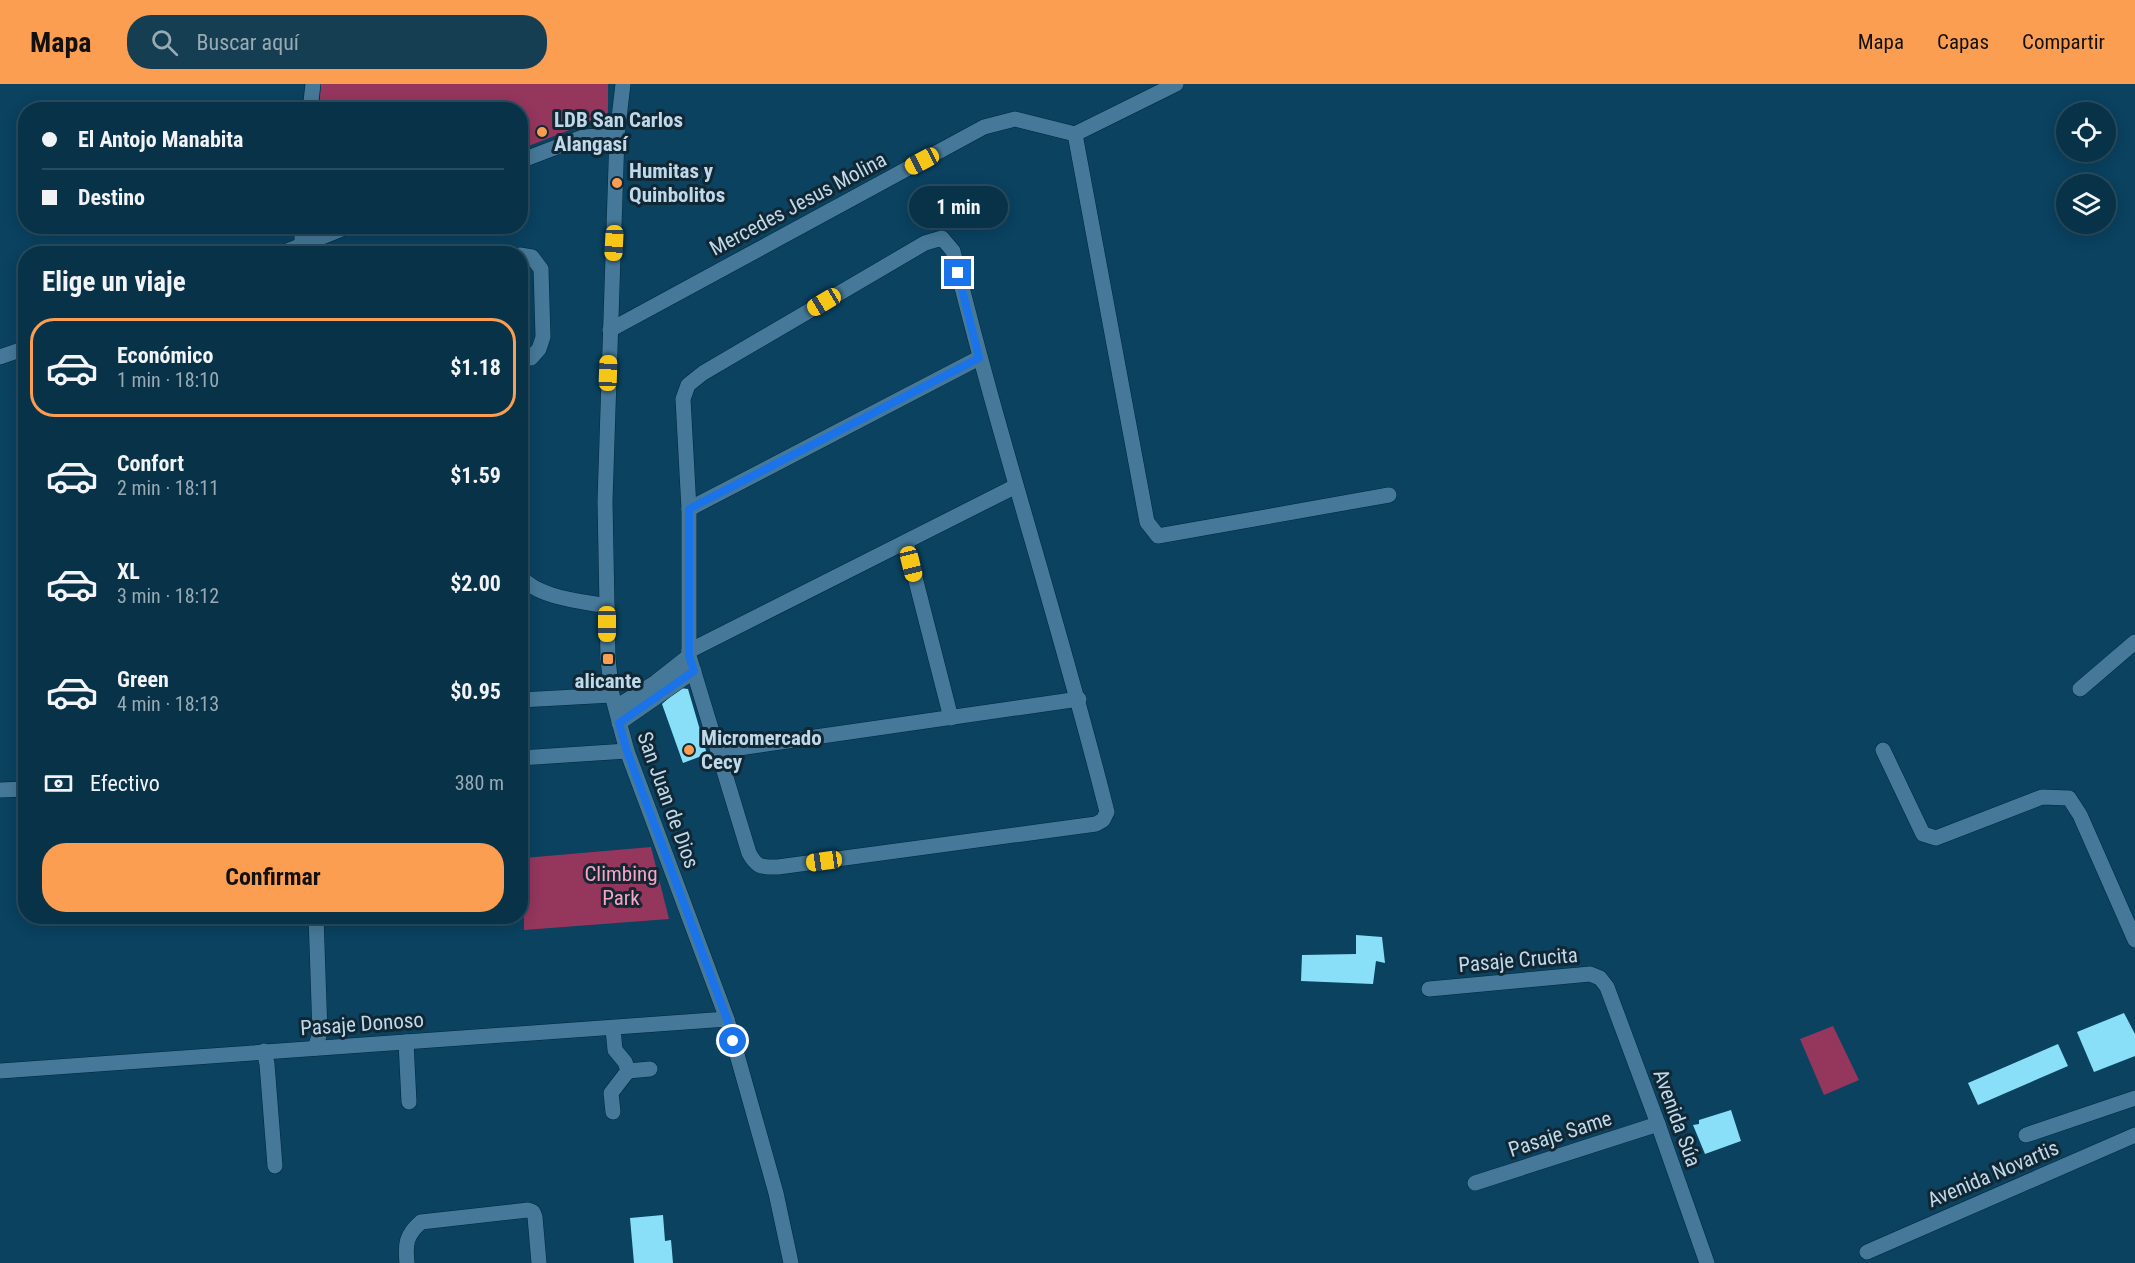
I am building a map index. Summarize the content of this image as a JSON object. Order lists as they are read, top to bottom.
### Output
{
  "streets": {
    "street": [
      "Mercedes Jesus Molina",
      "San Juan de Dios",
      "Pasaje Crucita",
      "Pasaje Donoso",
      "Avenida Súa",
      "Pasaje Same",
      "Avenida Novartis"
    ]
  },
  "crossings": [
    ["Mercedes Jesus Molina", "San Juan de Dios"],
    ["San Juan de Dios", "Pasaje Donoso"],
    ["Pasaje Crucita", "Avenida Súa"],
    ["Avenida Súa", "Pasaje Same"]
  ],
  "parks": ["Climbing Park"],
  "places": {
    "other": ["LDB San Carlos Alangasí", "Humitas y Quinbolitos", "Micromercado Cecy"],
    "transit": ["alicante"]
  },
  "page": {
    "header": "Mapa",
    "search": "Buscar aquí",
    "nav": ["Mapa", "Capas", "Compartir"],
    "banner": ["El Antojo Manabita", "Destino"],
    "bubble": "1 min",
    "heading": "Elige un viaje",
    "list": [
      {
        "name": "Económico",
        "note": "1 min · 18:10",
        "value": "$1.18"
      },
      {
        "name": "Confort",
        "note": "2 min · 18:11",
        "value": "$1.59"
      },
      {
        "name": "XL",
        "note": "3 min · 18:12",
        "value": "$2.00"
      },
      {
        "name": "Green",
        "note": "4 min · 18:13",
        "value": "$0.95"
      }
    ],
    "pay": ["Efectivo", "380 m"],
    "buttons": "Confirmar"
  }
}
